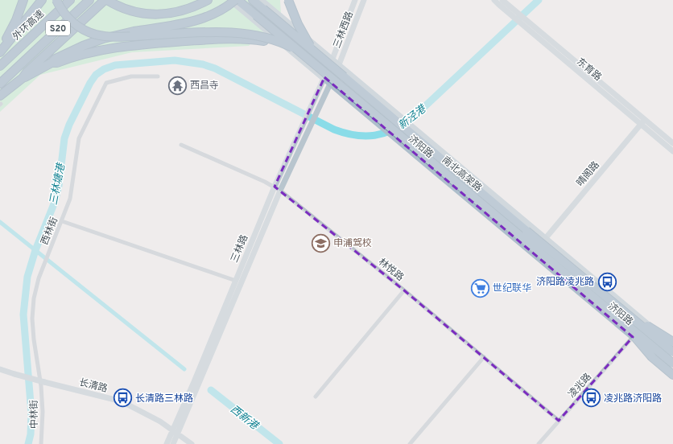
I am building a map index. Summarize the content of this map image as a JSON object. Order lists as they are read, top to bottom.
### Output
{
  "streets": {
    "highway": ["外环高速", "S20", "南北高架路"],
    "main road": [
      "三林西路",
      "东育路",
      "济阳路",
      "晴阁路",
      "三林路",
      "长清路"
    ],
    "street": [
      "西林街",
      "林悦路",
      "凌兆路",
      "中林街"
    ]
  },
  "crossings": [
    ["三林西路", "济阳路"],
    ["三林西路", "三林路"],
    ["东育路", "晴阁路"],
    ["济阳路", "晴阁路"],
    ["济阳路", "三林路"],
    ["济阳路", "凌兆路"],
    ["西林街", "长清路"],
    ["西林街", "中林街"],
    ["三林路", "林悦路"],
    ["三林路", "长清路"],
    ["林悦路", "凌兆路"],
    ["长清路", "中林街"]
  ],
  "water": ["新泾港", "三林塘港", "西新港"],
  "places": {
    "temple": ["西昌寺"],
    "school or university": ["申浦驾校"],
    "bus stop": ["济阳路凌兆路", "长清路三林路", "凌兆路济阳路"],
    "supermarket": ["世纪联华"]
  }
}
